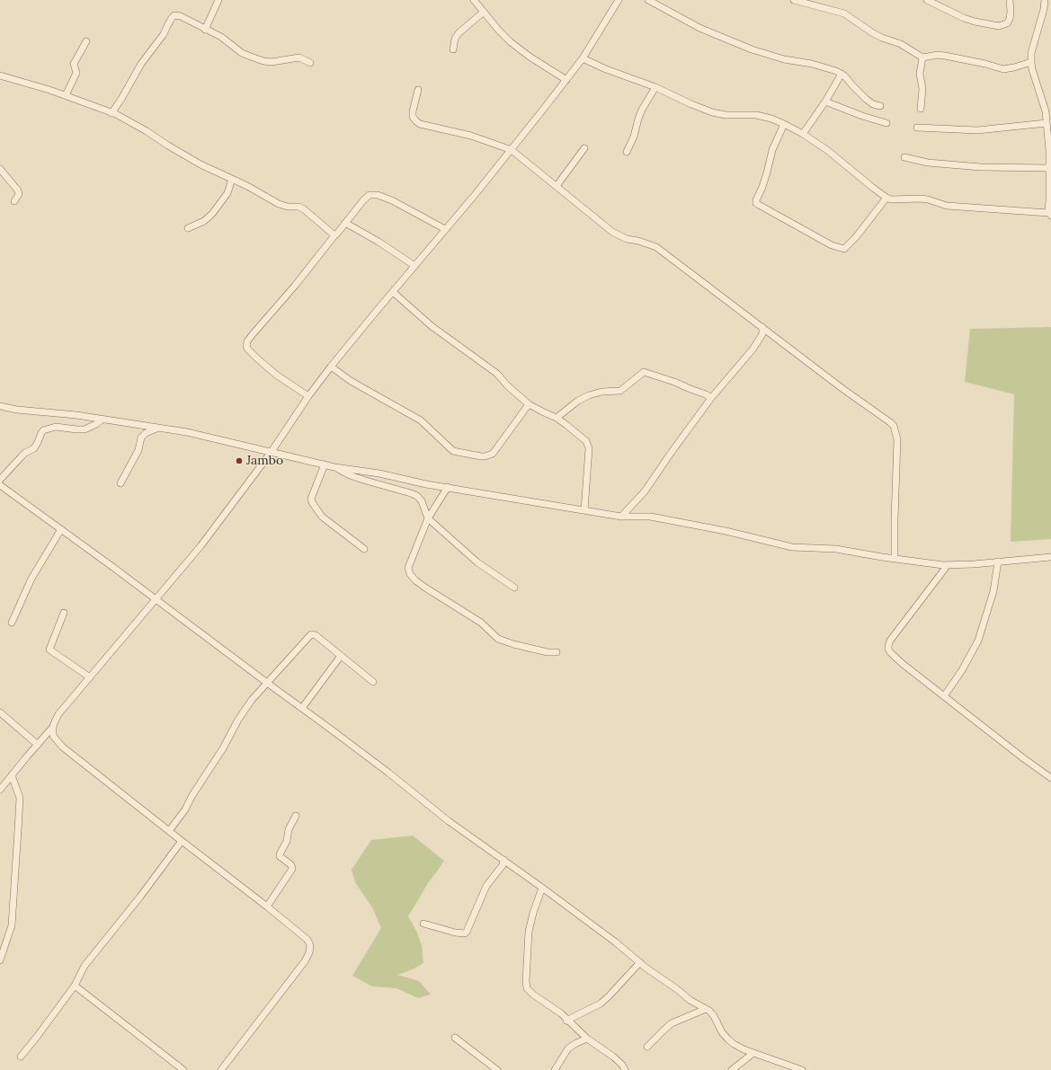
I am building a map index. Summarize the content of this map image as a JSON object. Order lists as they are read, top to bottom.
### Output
{
  "places": ["Jambo"]
}
